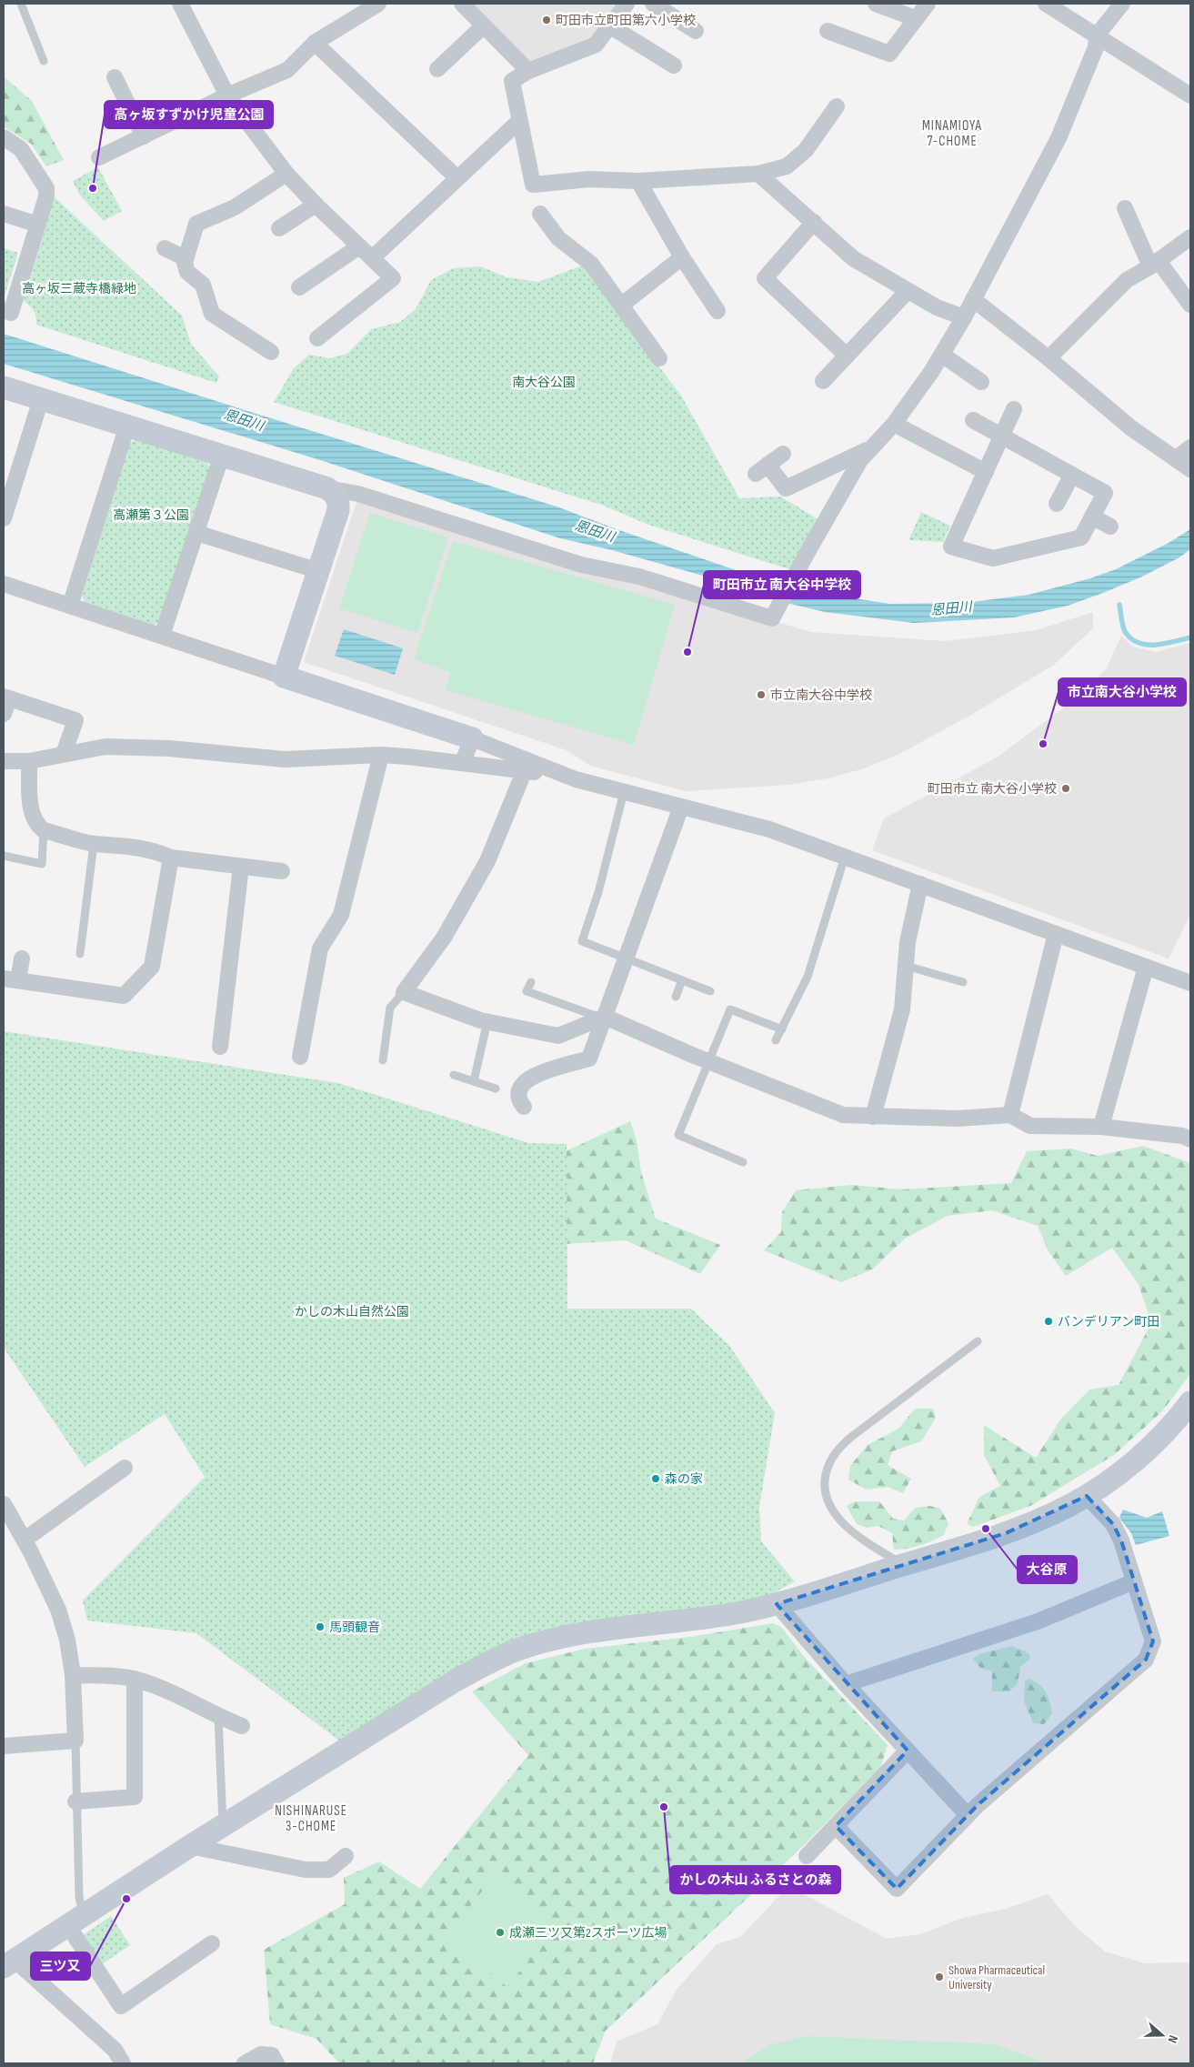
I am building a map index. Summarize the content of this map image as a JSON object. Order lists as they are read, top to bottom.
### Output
{
  "districts": ["MINAMIOYA 7-CHOME", "NISHINARUSE 3-CHOME"],
  "water": ["恩田川"],
  "parks": [
    "高ヶ坂三蔵寺橋緑地",
    "南大谷公園",
    "高瀬第３公園",
    "かしの木山自然公園"
  ],
  "places": [
    "町田市立町田第六小学校",
    "高ヶ坂すずかけ児童公園",
    "町田市立 南大谷中学校",
    "市立南大谷中学校",
    "市立南大谷小学校",
    "町田市立 南大谷小学校",
    "バンデリアン町田",
    "森の家",
    "大谷原",
    "馬頭観音",
    "かしの木山 ふるさとの森",
    "三ツ又",
    "成瀬三ツ又第2スポーツ広場",
    "Showa Pharmaceutical University"
  ],
  "north": "right"
}
